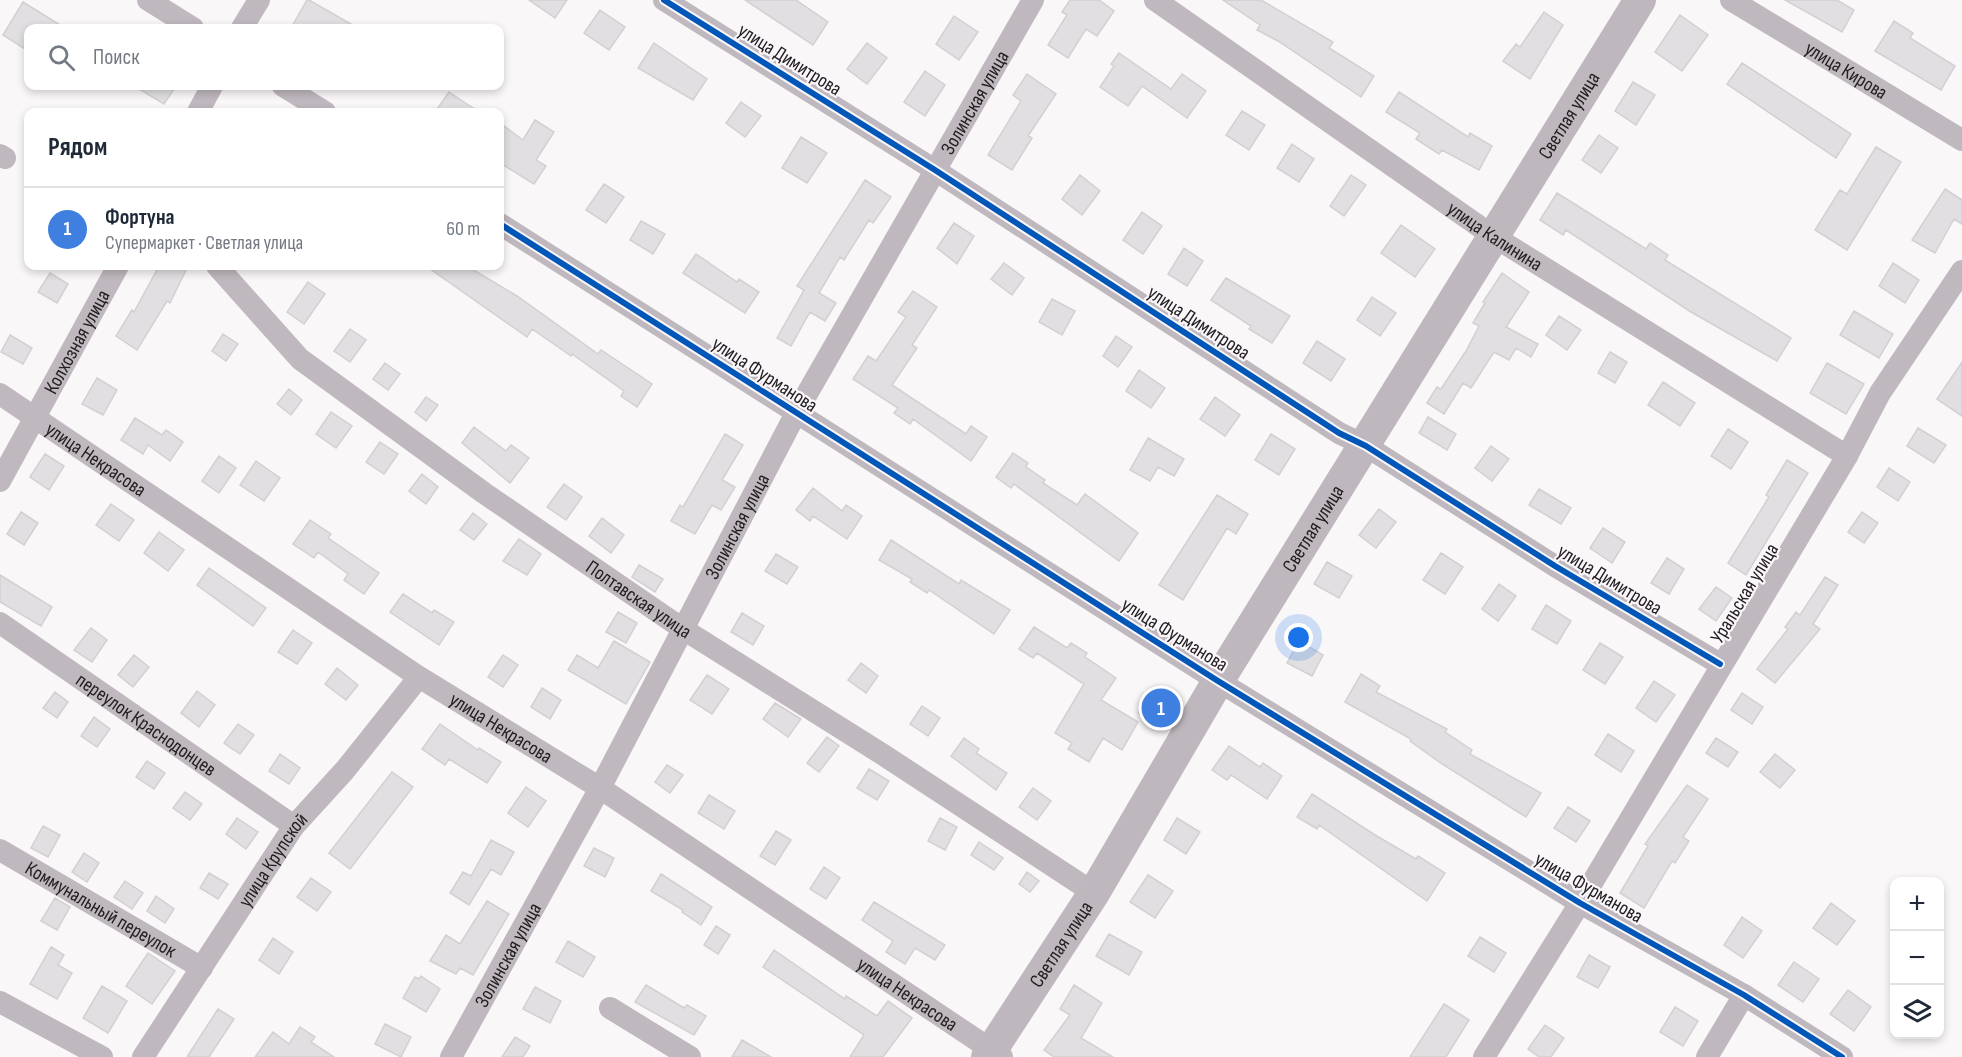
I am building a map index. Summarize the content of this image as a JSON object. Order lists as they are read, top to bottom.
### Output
{
  "streets": {
    "main road": ["Светлая улица"],
    "street": [
      "улица Димитрова",
      "улица Кирова",
      "Золинская улица",
      "улица Калинина",
      "Колхозная улица",
      "улица Фурманова",
      "улица Некрасова",
      "Уральская улица",
      "Полтавская улица",
      "переулок Краснодонцев",
      "улица Крупской",
      "Коммунальный переулок"
    ]
  },
  "crossings": [
    ["улица Димитрова", "Золинская улица"],
    ["улица Димитрова", "Светлая улица"],
    ["улица Димитрова", "Уральская улица"],
    ["Золинская улица", "улица Фурманова"],
    ["Золинская улица", "улица Некрасова"],
    ["Золинская улица", "Полтавская улица"],
    ["Светлая улица", "улица Калинина"],
    ["Светлая улица", "улица Фурманова"],
    ["Светлая улица", "улица Некрасова"],
    ["Светлая улица", "Полтавская улица"],
    ["улица Калинина", "Уральская улица"],
    ["Колхозная улица", "улица Некрасова"],
    ["улица Фурманова", "Уральская улица"],
    ["улица Некрасова", "улица Крупской"],
    ["переулок Краснодонцев", "улица Крупской"],
    ["улица Крупской", "Коммунальный переулок"]
  ],
  "page": {
    "search": "Поиск",
    "heading": "Рядом",
    "list": [
      {
        "mark": "1",
        "name": "Фортуна",
        "note": "Супермаркет · Светлая улица",
        "value": "60 m"
      }
    ],
    "pins": "1",
    "map_buttons": ["+", "−"]
  }
}
